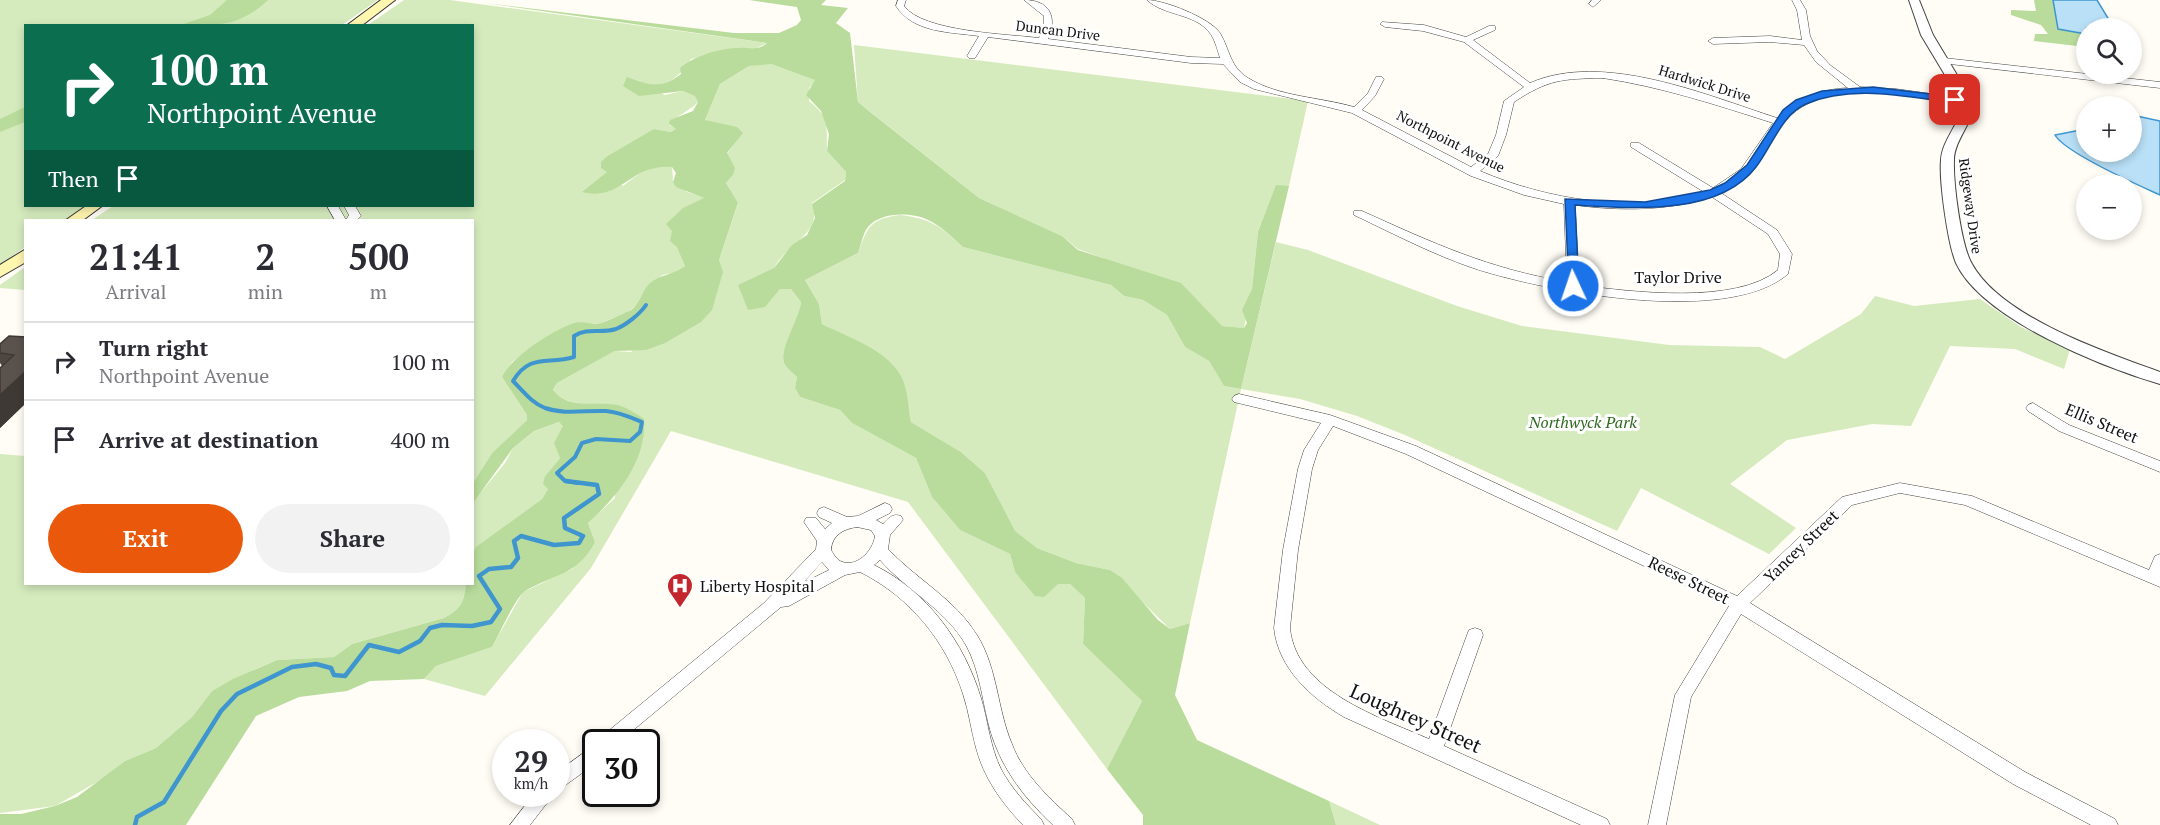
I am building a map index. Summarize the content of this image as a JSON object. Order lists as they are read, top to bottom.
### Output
{
  "streets": {
    "street": [
      "Duncan Drive",
      "Hardwick Drive",
      "Northpoint Avenue",
      "Ridgeway Drive",
      "Taylor Drive",
      "Ellis Street",
      "Yancey Street",
      "Reese Street",
      "Loughrey Street"
    ]
  },
  "crossings": [
    ["Duncan Drive", "Northpoint Avenue"],
    ["Hardwick Drive", "Northpoint Avenue"],
    ["Northpoint Avenue", "Ridgeway Drive"],
    ["Northpoint Avenue", "Taylor Drive"],
    ["Yancey Street", "Reese Street"],
    ["Reese Street", "Loughrey Street"]
  ],
  "parks": ["Northwyck Park"],
  "places": {
    "hospital": ["Liberty Hospital"]
  },
  "page": {
    "map_buttons": ["+", "−"],
    "turn": ["100 m", "Northpoint Avenue"],
    "then": "Then",
    "eta": [
      "21:41",
      "Arrival",
      "2",
      "min",
      "500",
      "m"
    ],
    "list": [
      {
        "name": "Turn right",
        "note": "Northpoint Avenue",
        "value": "100 m"
      },
      {
        "name": "Arrive at destination",
        "value": "400 m"
      }
    ],
    "buttons": ["Exit", "Share"],
    "speed": "29 km/h",
    "limit": "30"
  }
}
